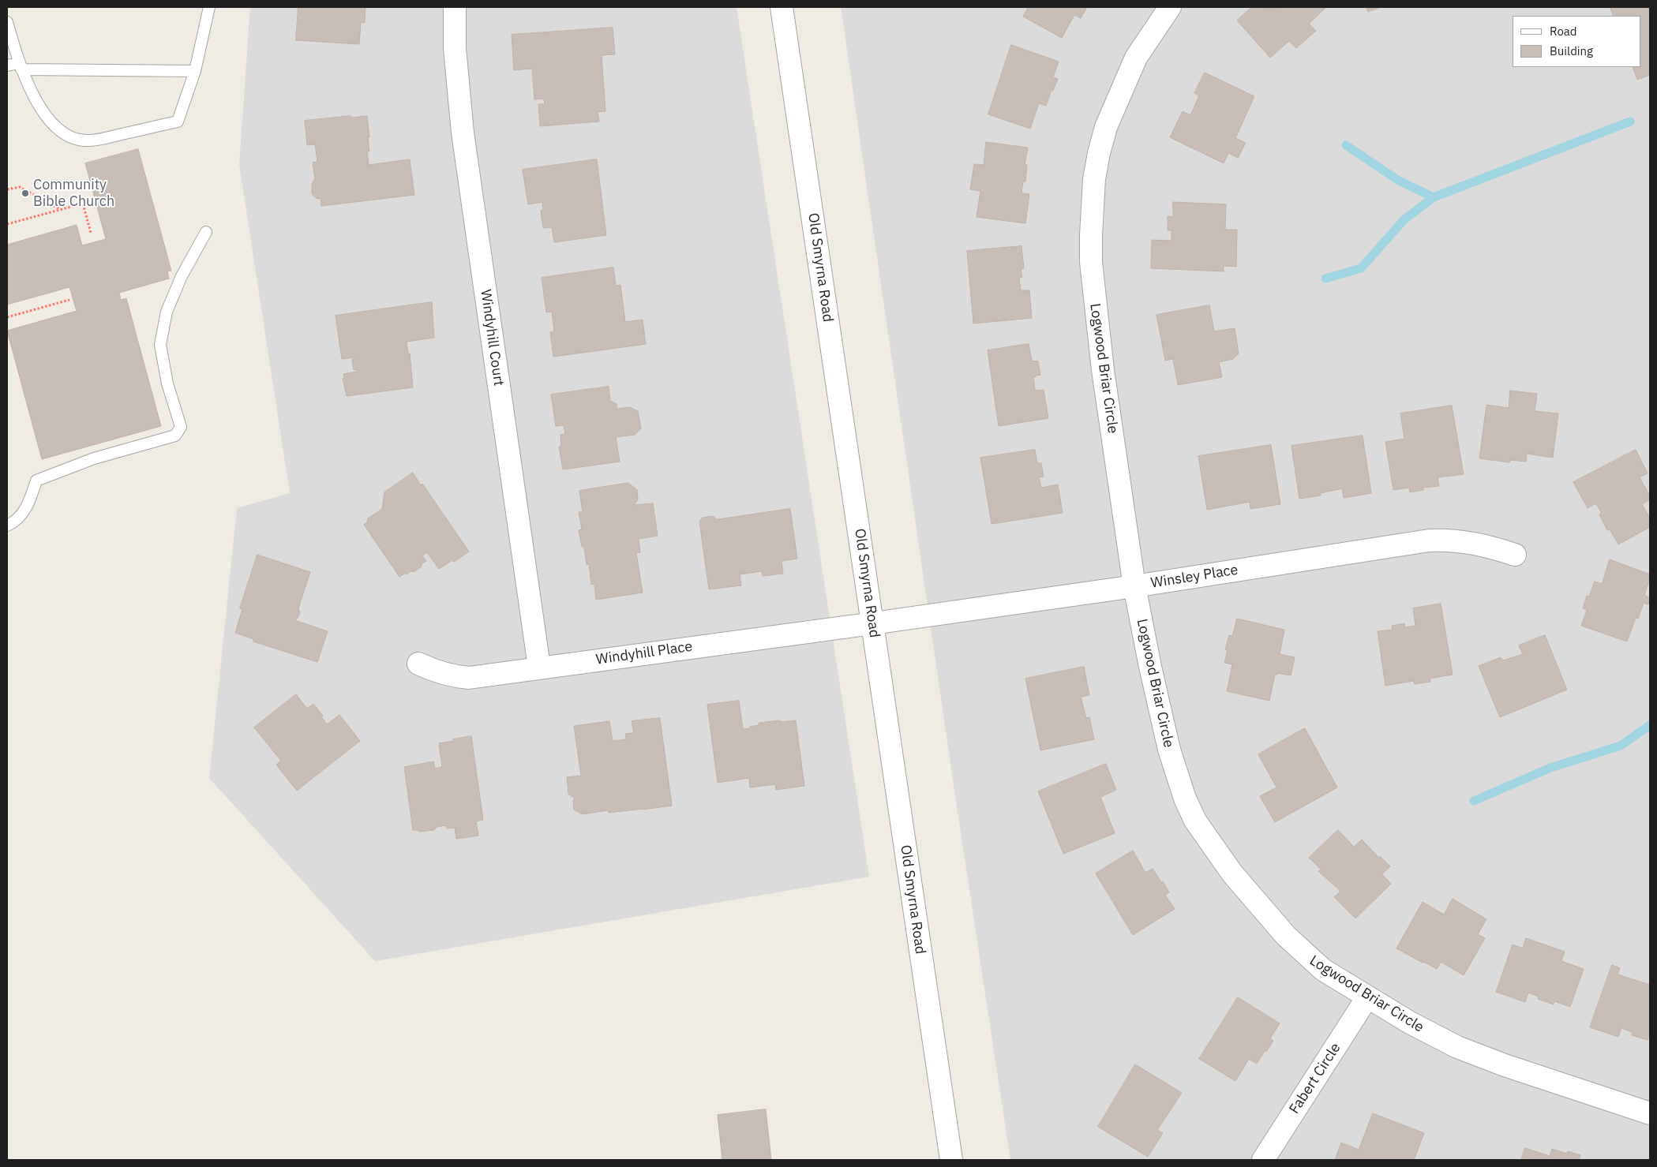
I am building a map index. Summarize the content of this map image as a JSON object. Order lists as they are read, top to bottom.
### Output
{
  "streets": {
    "street": [
      "Old Smyrna Road",
      "Windyhill Court",
      "Logwood Briar Circle",
      "Winsley Place",
      "Windyhill Place",
      "Fabert Circle"
    ]
  },
  "crossings": [
    ["Old Smyrna Road", "Winsley Place"],
    ["Old Smyrna Road", "Windyhill Place"],
    ["Windyhill Court", "Windyhill Place"],
    ["Logwood Briar Circle", "Winsley Place"],
    ["Logwood Briar Circle", "Fabert Circle"],
    ["Winsley Place", "Windyhill Place"]
  ],
  "places": ["Community Bible Church"],
  "legend": ["Road", "Building"]
}
